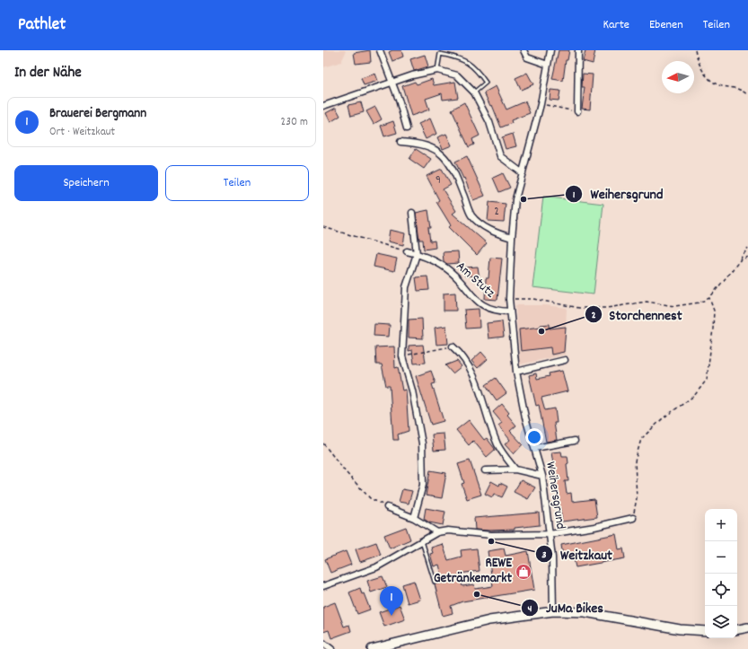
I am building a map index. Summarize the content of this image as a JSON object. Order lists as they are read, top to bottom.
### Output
{
  "streets": {
    "street": ["Am Stutz", "Weihersgrund"]
  },
  "crossings": [
    ["Am Stutz", "Weihersgrund"]
  ],
  "places": {
    "other": [
      "Weihersgrund",
      "Storchennest",
      "Weitzkaut",
      "JuMa Bikes"
    ],
    "shop": ["REWE Getränkemarkt"]
  },
  "house_numbers": ["9", "2"],
  "north": "left",
  "page": {
    "header": "Pathlet",
    "nav": ["Karte", "Ebenen", "Teilen"],
    "heading": "In der Nähe",
    "list": [
      {
        "mark": "1",
        "name": "Brauerei Bergmann",
        "note": "Ort · Weitzkaut",
        "value": "230 m"
      }
    ],
    "buttons": ["Speichern", "Teilen"],
    "map_buttons": ["+", "−"],
    "pins": "1"
  }
}
